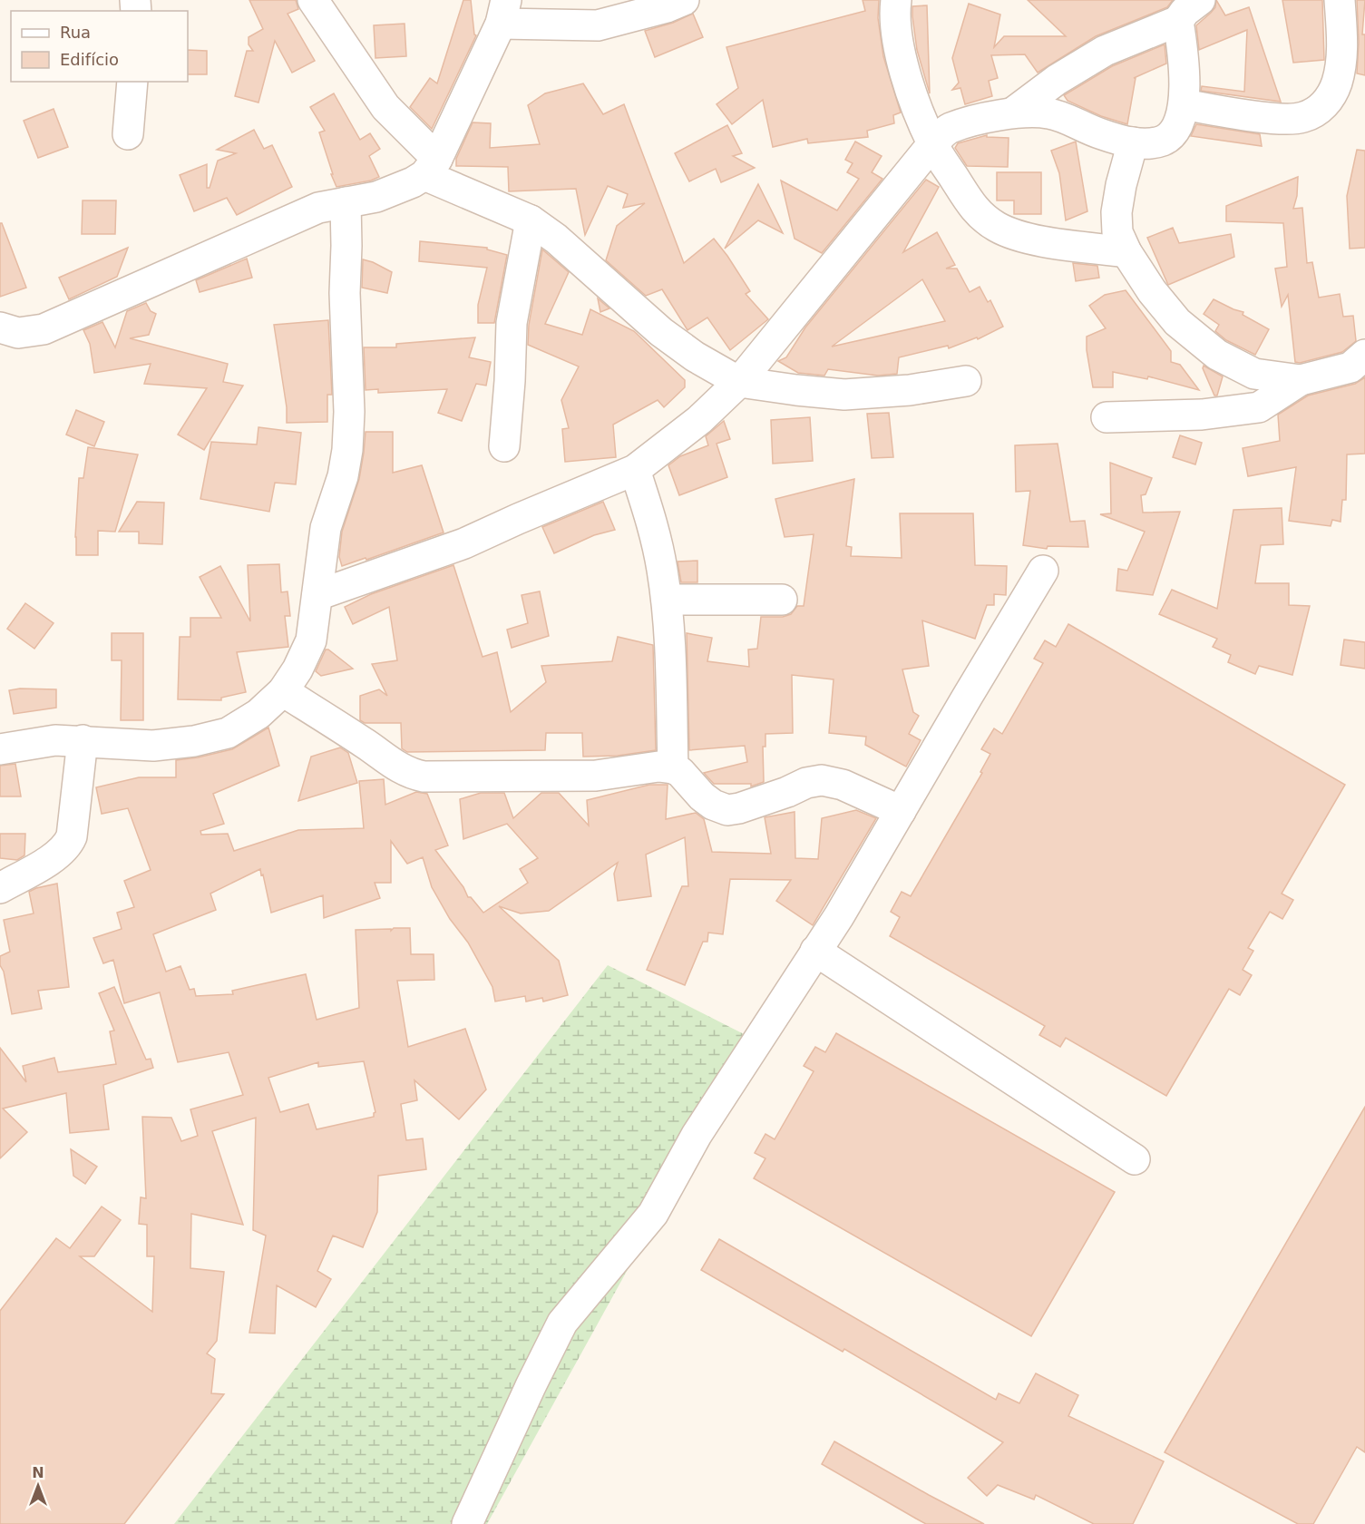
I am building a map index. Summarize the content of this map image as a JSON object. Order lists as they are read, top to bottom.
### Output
{
  "legend": ["Rua", "Edifício"],
  "north": "top"
}
